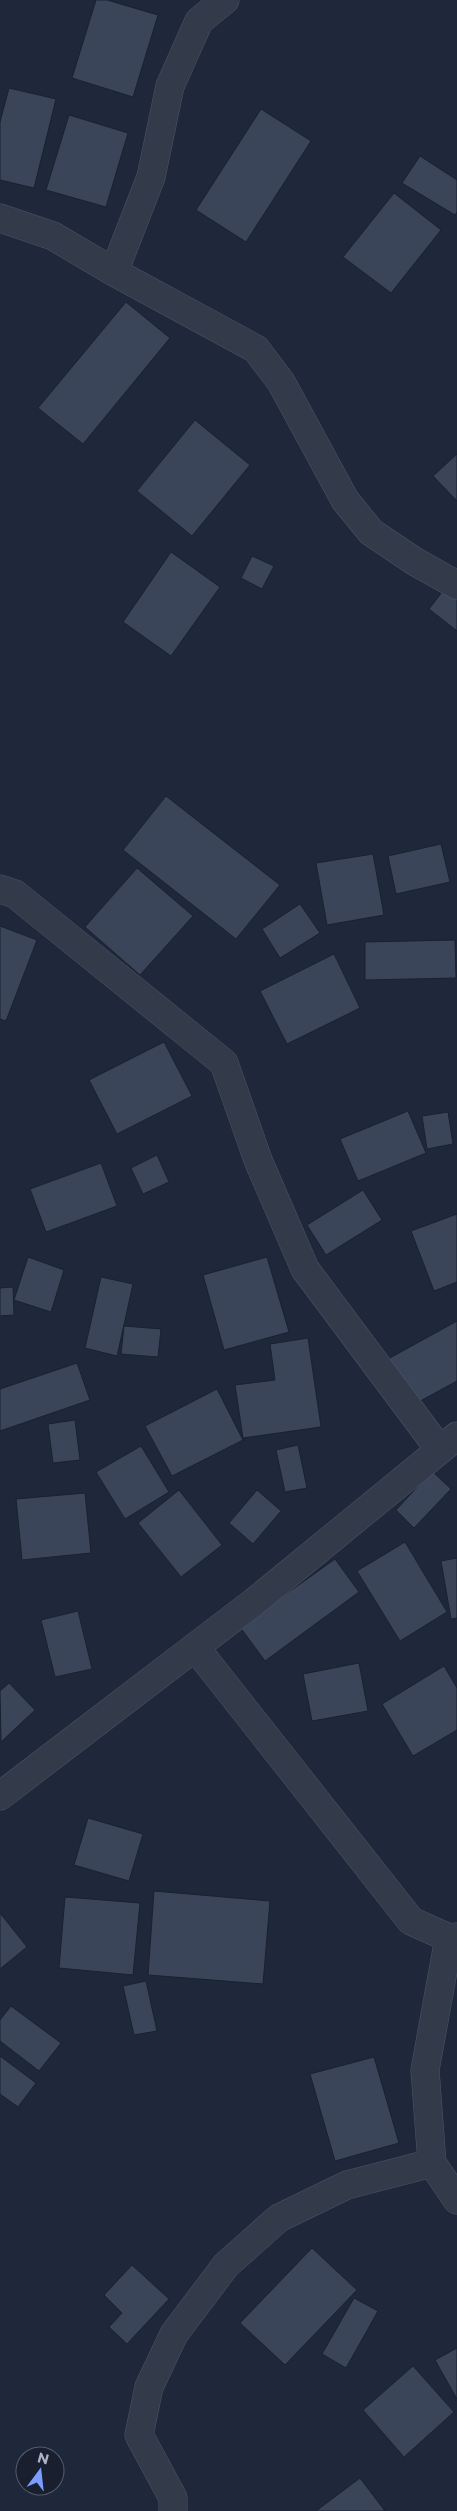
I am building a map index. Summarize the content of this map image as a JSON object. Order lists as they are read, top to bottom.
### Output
{
  "north": "top"
}
